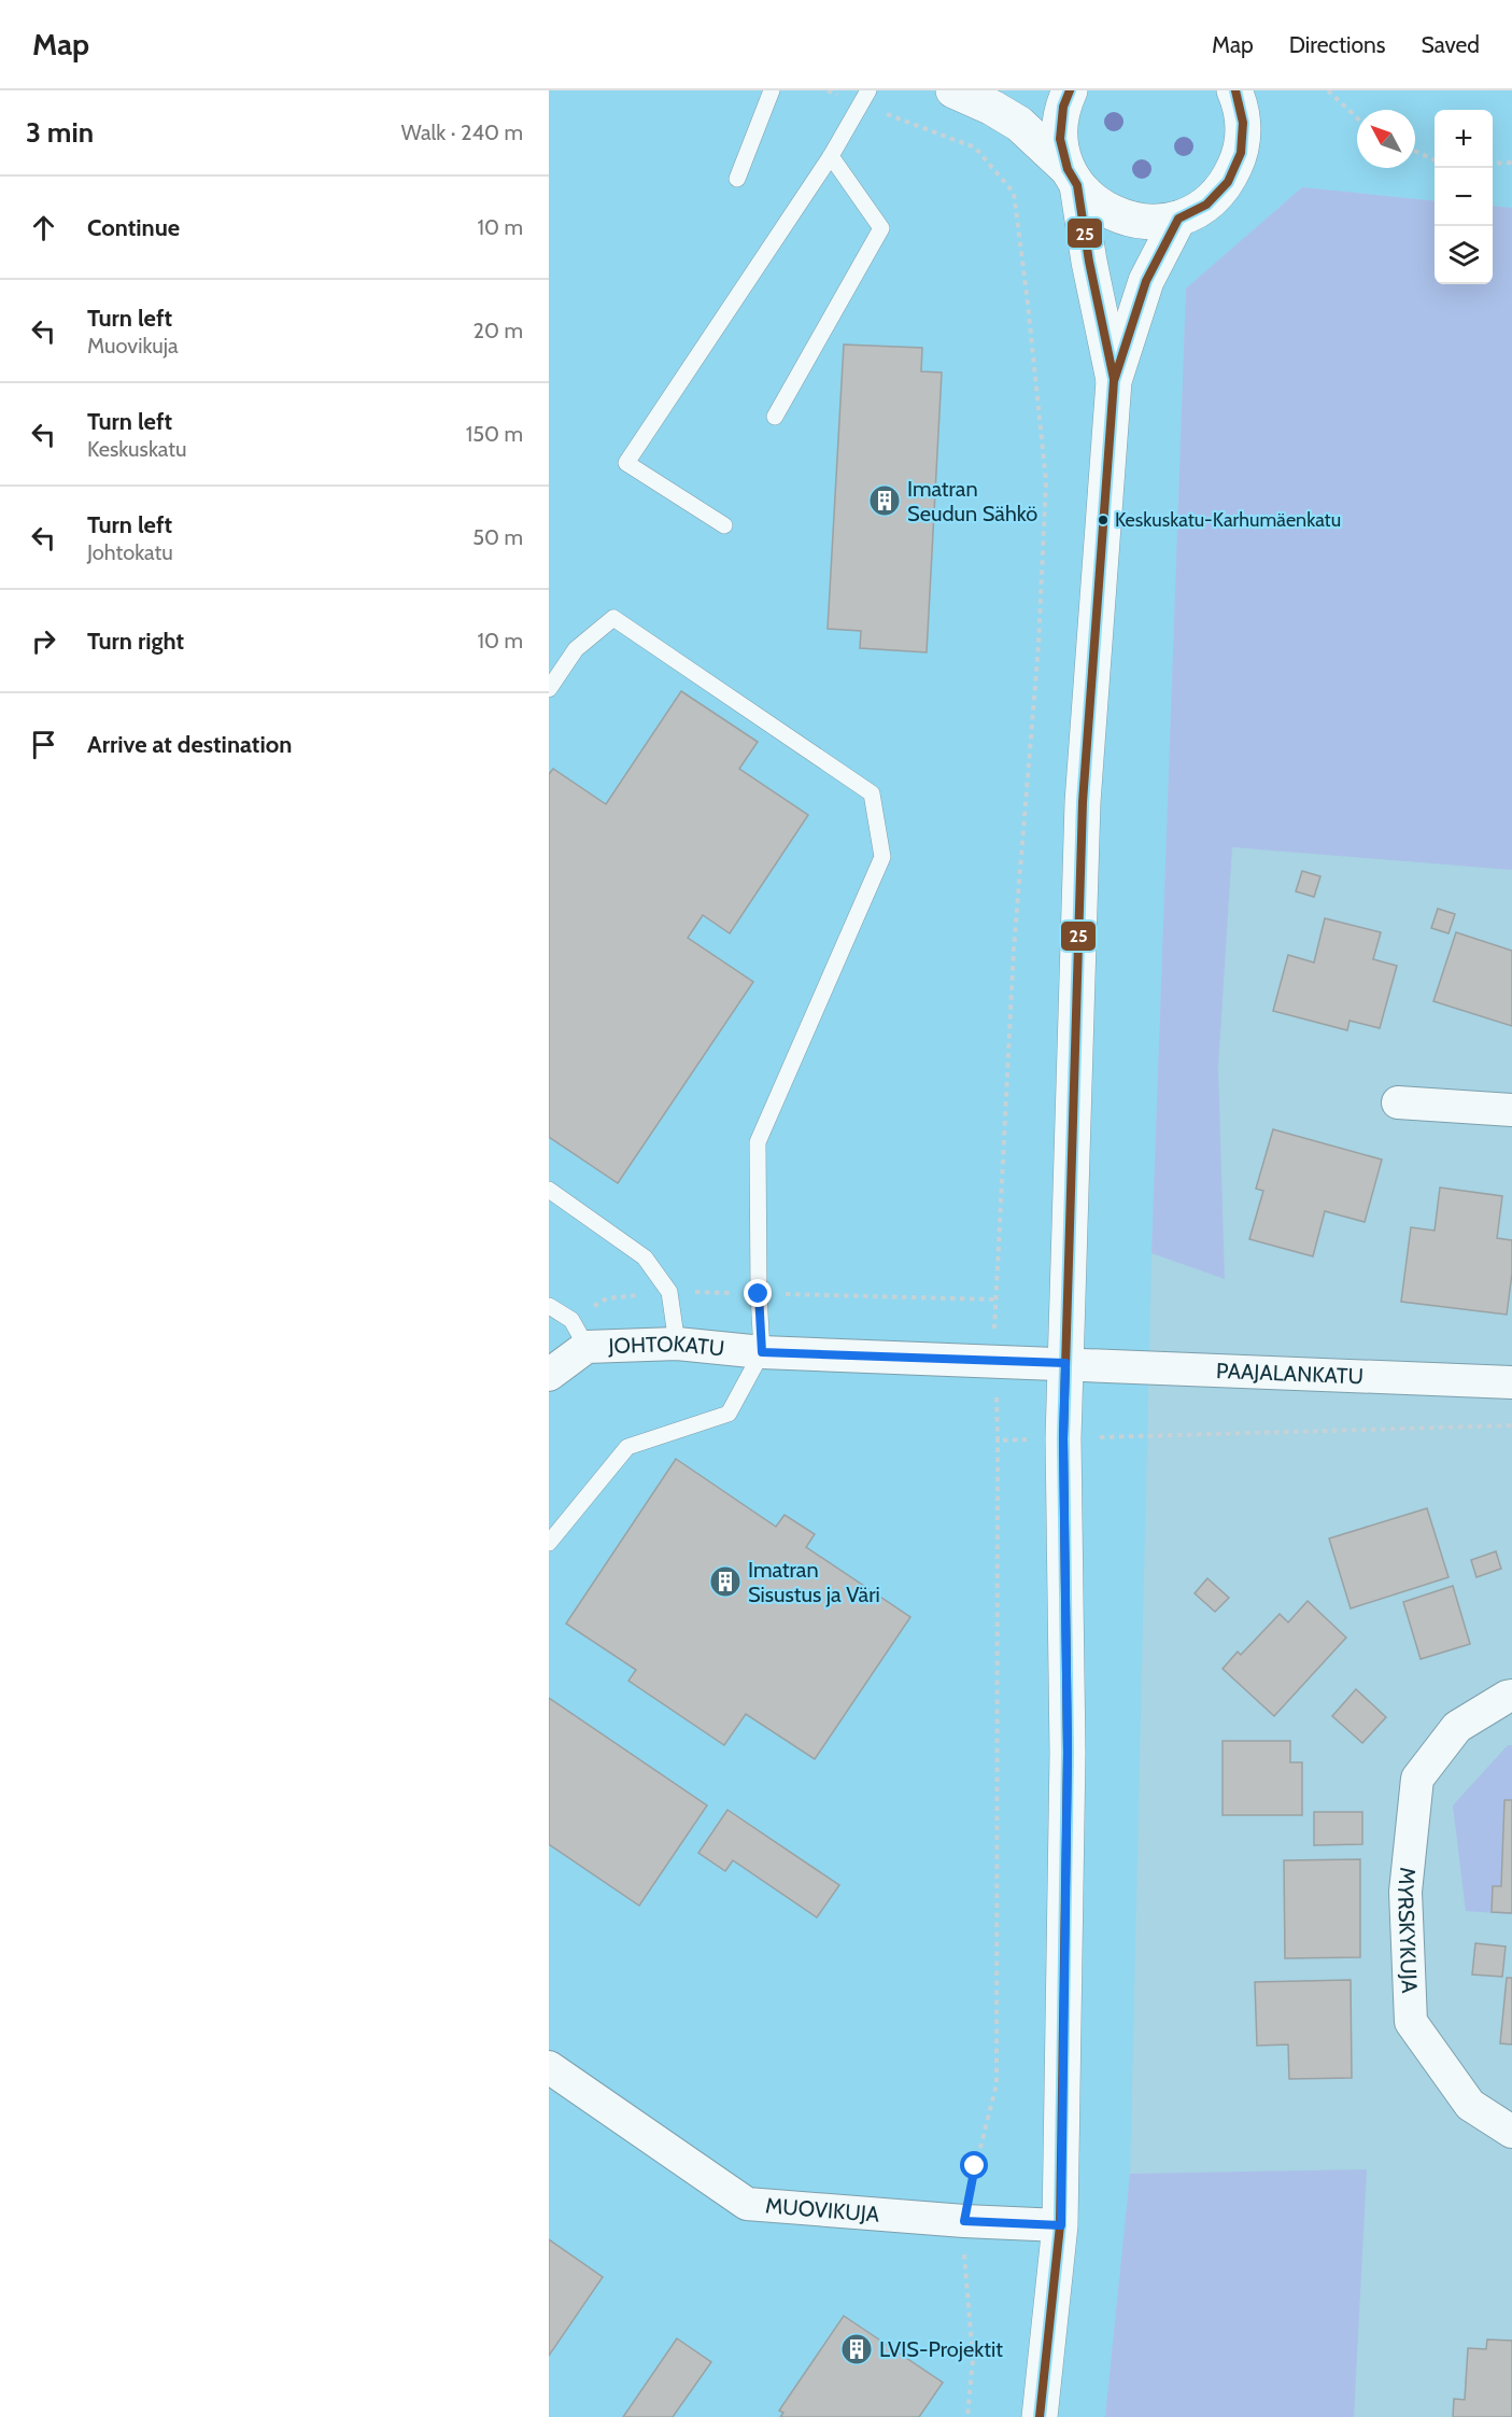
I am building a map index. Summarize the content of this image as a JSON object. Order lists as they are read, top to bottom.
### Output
{
  "streets": {
    "street": [
      "JOHTOKATU",
      "PAAJALANKATU",
      "MYRSKYKUJA",
      "MUOVIKUJA"
    ]
  },
  "crossings": [
    ["JOHTOKATU", "PAAJALANKATU"]
  ],
  "places": {
    "building": ["Imatran Seudun Sähkö", "Imatran Sisustus ja Väri", "LVIS-Projektit"],
    "other": ["Keskuskatu-Karhumäenkatu"]
  },
  "lines": ["transit line 25"],
  "north": "top left",
  "page": {
    "header": "Map",
    "nav": ["Map", "Directions", "Saved"],
    "heading": ["3 min", "Walk · 240 m"],
    "map_buttons": ["+", "−"],
    "list": [
      ["Continue", "10 m"],
      ["Turn left", "Muovikuja", "20 m"],
      ["Turn left", "Keskuskatu", "150 m"],
      ["Turn left", "Johtokatu", "50 m"],
      ["Turn right", "10 m"],
      "Arrive at destination"
    ]
  }
}
